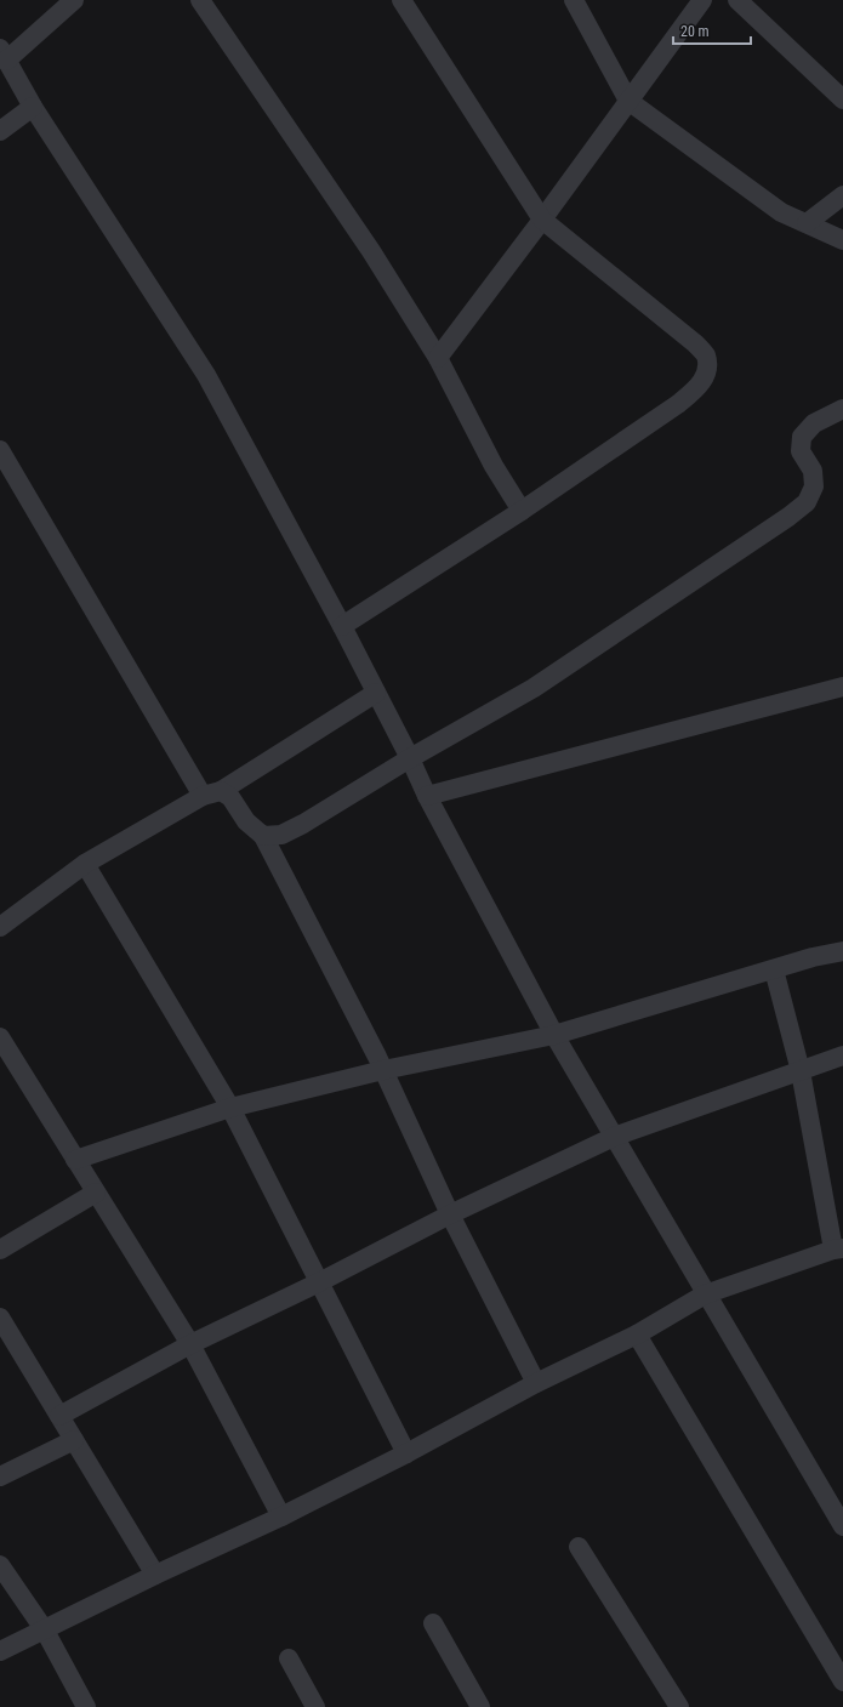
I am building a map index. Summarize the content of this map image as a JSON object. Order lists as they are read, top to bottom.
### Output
{
  "scale_bar": "20 m"
}
